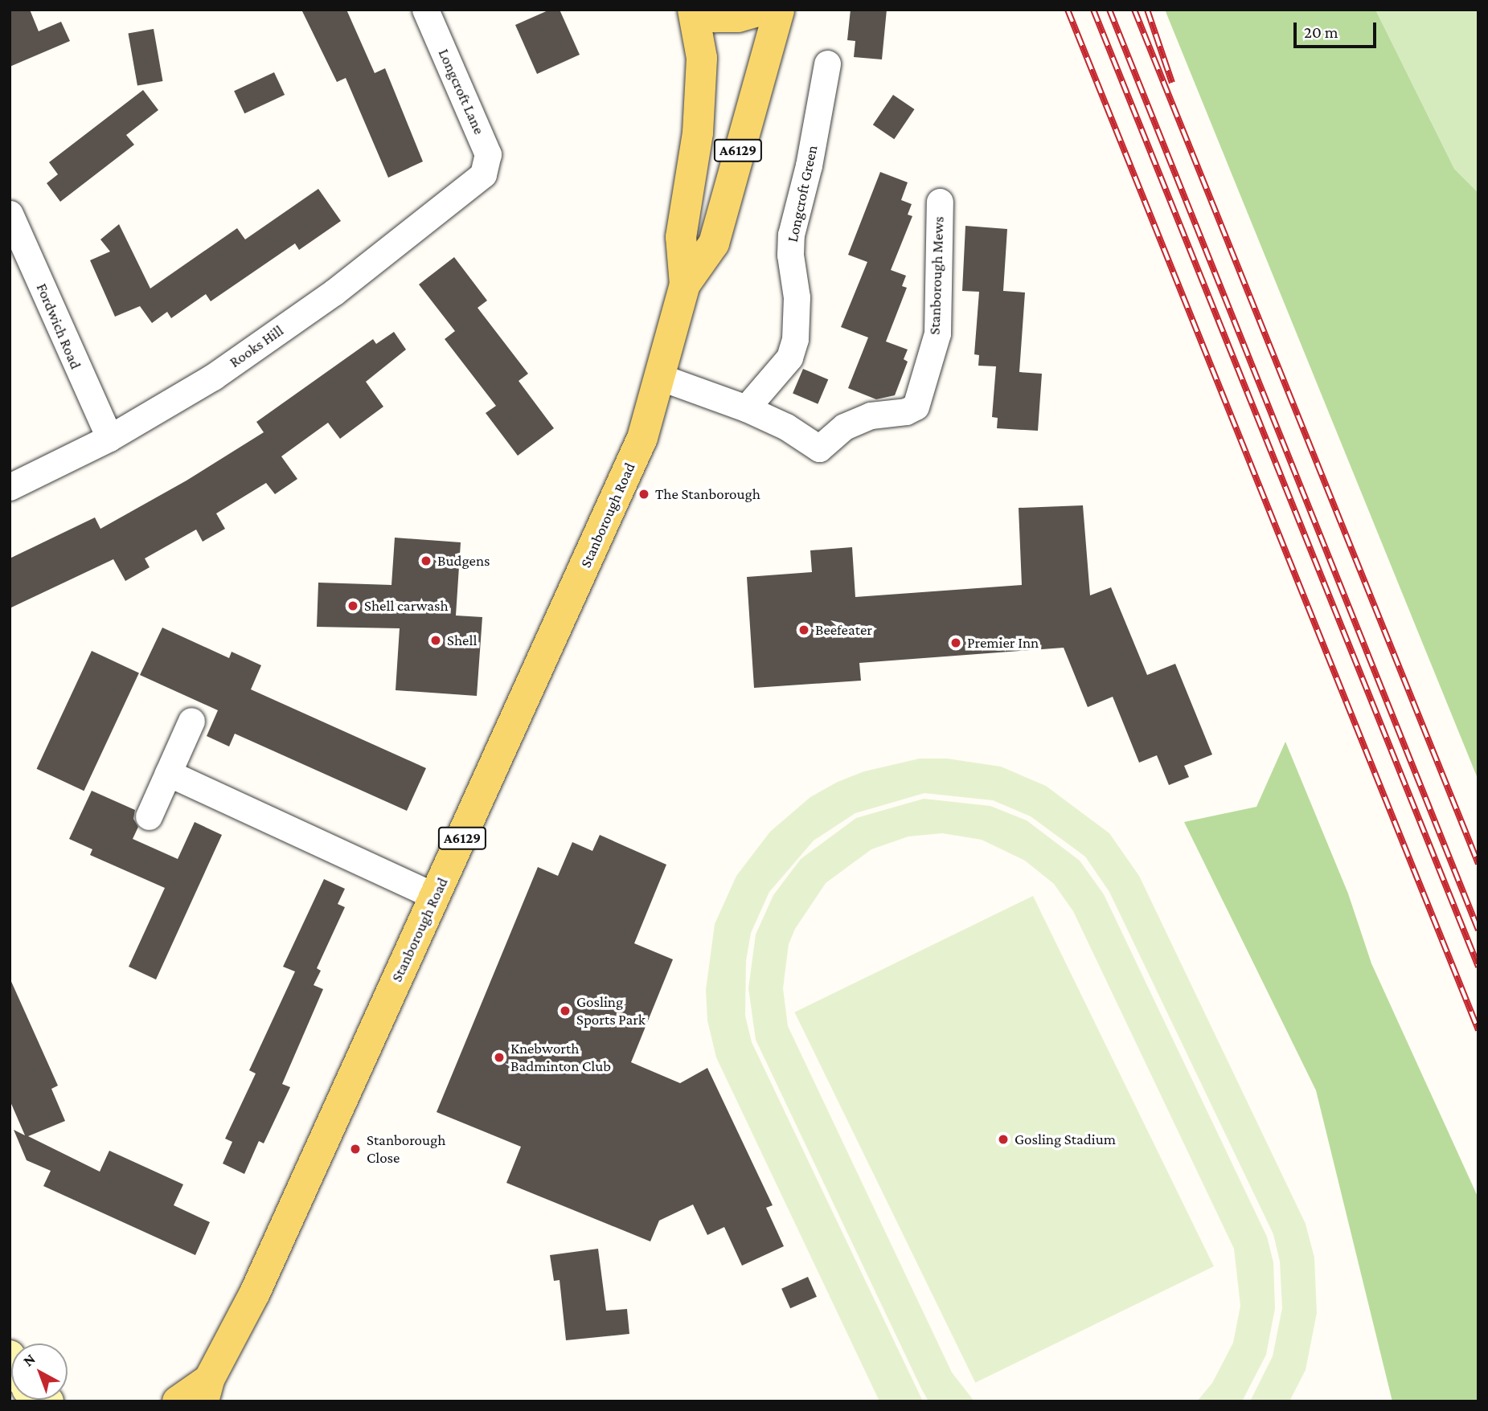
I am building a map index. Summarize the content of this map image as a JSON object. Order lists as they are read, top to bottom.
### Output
{
  "streets": {
    "main road": ["A6129", "Stanborough Road"],
    "street": [
      "Longcroft Lane",
      "Longcroft Green",
      "Stanborough Mews",
      "Fordwich Road",
      "Rooks Hill"
    ]
  },
  "crossings": [
    ["Longcroft Lane", "Rooks Hill"],
    ["Longcroft Green", "Stanborough Mews"],
    ["Fordwich Road", "Rooks Hill"]
  ],
  "places": [
    "The Stanborough",
    "Budgens",
    "Shell carwash",
    "Beefeater",
    "Shell",
    "Premier Inn",
    "Gosling Sports Park",
    "Knebworth Badminton Club",
    "Gosling Stadium",
    "Stanborough Close"
  ],
  "scale_bar": "20 m",
  "north": "top left"
}
